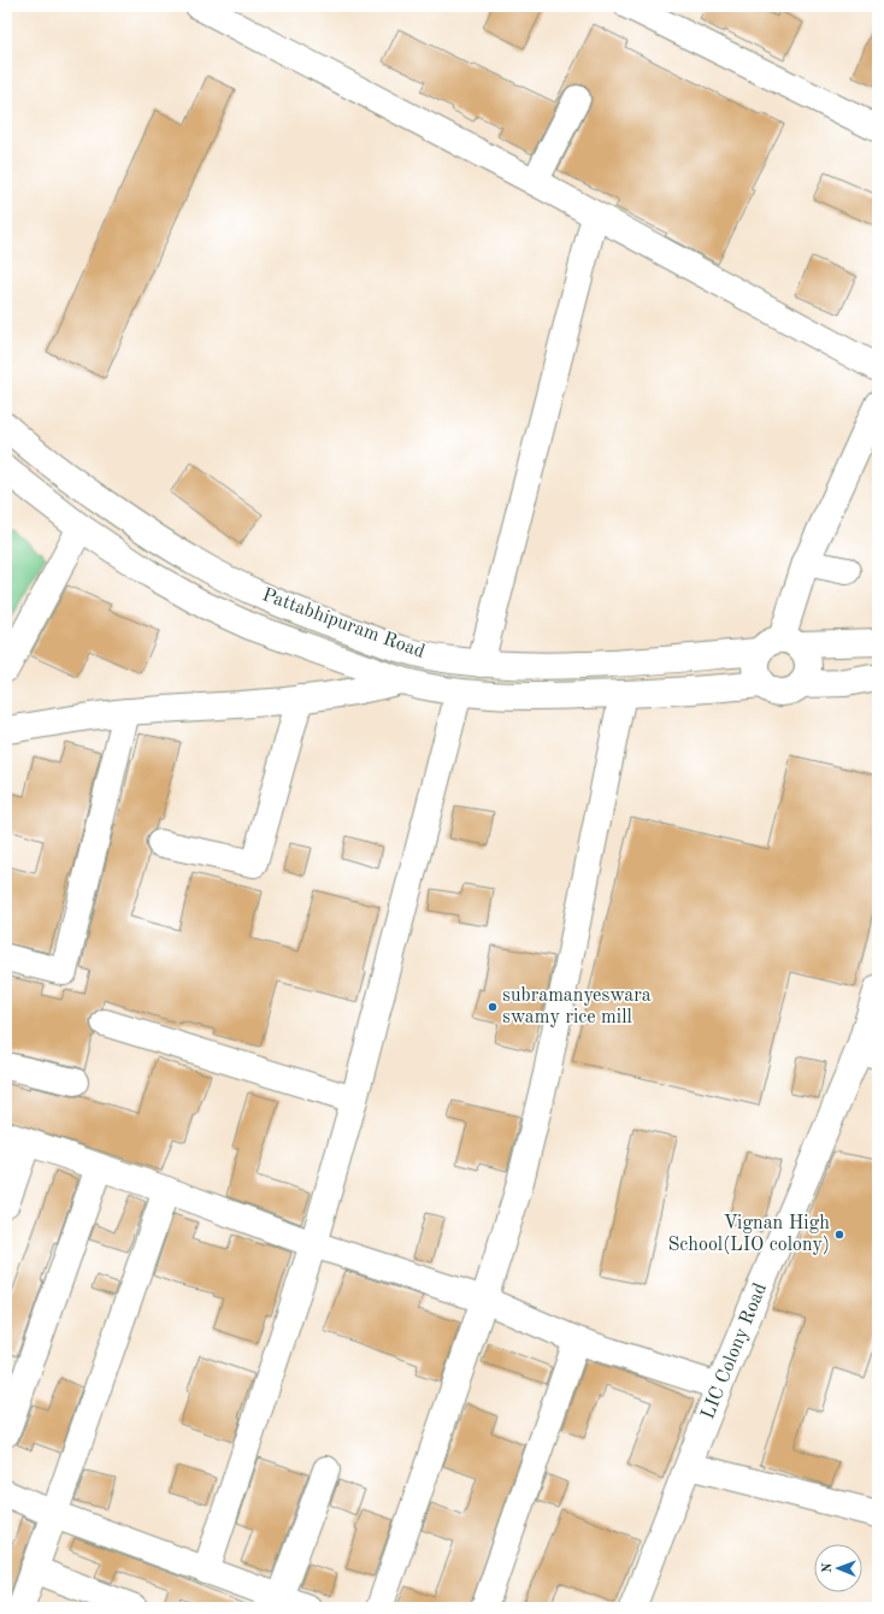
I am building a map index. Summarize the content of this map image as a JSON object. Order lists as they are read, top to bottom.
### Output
{
  "streets": {
    "street": ["Pattabhipuram Road", "LIC Colony Road"]
  },
  "places": ["subramanyeswara swamy rice mill", "Vignan High School(LIO colony)"],
  "north": "left"
}
